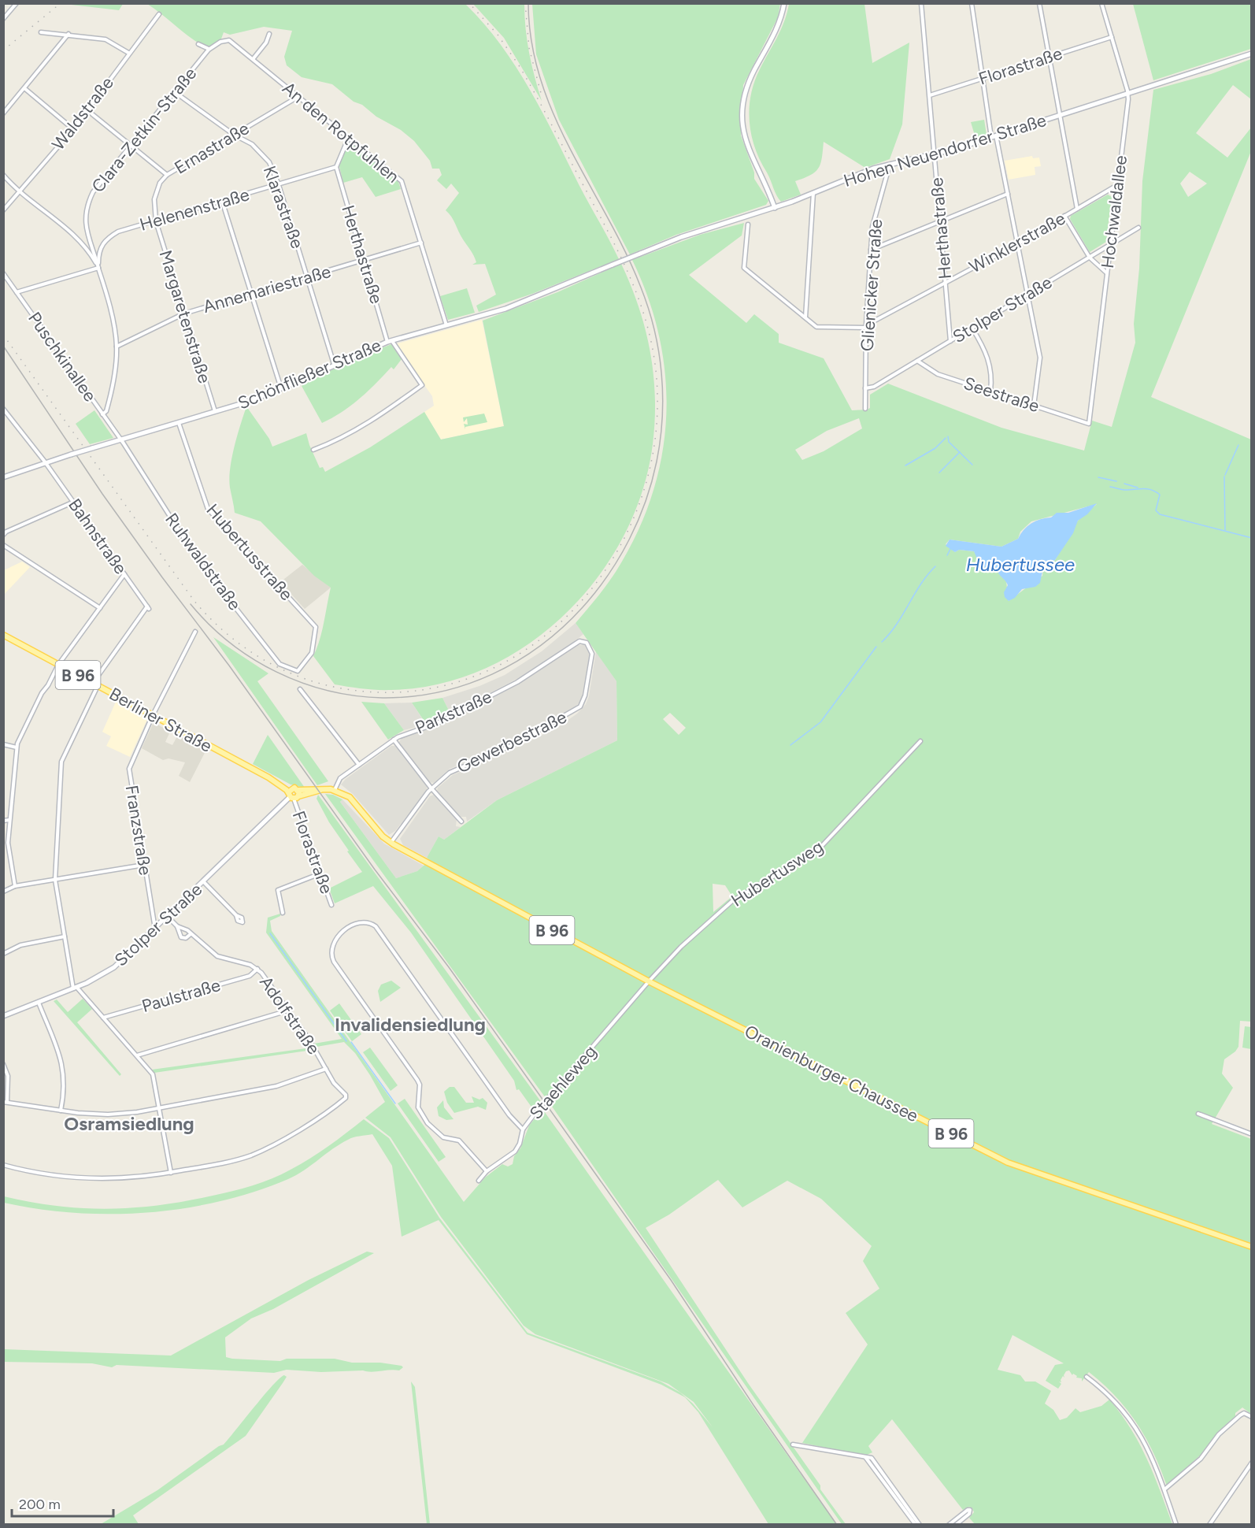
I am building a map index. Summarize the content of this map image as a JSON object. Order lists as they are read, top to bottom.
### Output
{
  "streets": {
    "main road": [
      "Hohen Neuendorfer Straße",
      "Stolper Straße",
      "Schönfließer Straße",
      "B 96",
      "Berliner Straße",
      "Oranienburger Chaussee"
    ],
    "street": [
      "Florastraße",
      "Waldstraße",
      "Clara-Zetkin-Straße",
      "An den Rotpfuhlen",
      "Ernastraße",
      "Klarastraße",
      "Helenenstraße",
      "Hochwaldallee",
      "Herthastraße",
      "Winklerstraße",
      "Glienicker Straße",
      "Annemariestraße",
      "Margaretenstraße",
      "Puschkinallee",
      "Seestraße",
      "Bahnstraße",
      "Hubertusstraße",
      "Ruhwaldstraße",
      "Parkstraße",
      "Gewerbestraße",
      "Franzstraße",
      "Hubertusweg",
      "Paulstraße",
      "Adolfstraße",
      "Staehleweg"
    ]
  },
  "crossings": [
    ["Florastraße", "Hochwaldallee"],
    ["Florastraße", "Herthastraße"],
    ["Florastraße", "Stolper Straße"],
    ["Florastraße", "B 96"],
    ["Florastraße", "Berliner Straße"],
    ["Clara-Zetkin-Straße", "An den Rotpfuhlen"],
    ["Clara-Zetkin-Straße", "Klarastraße"],
    ["Clara-Zetkin-Straße", "Helenenstraße"],
    ["An den Rotpfuhlen", "Ernastraße"],
    ["An den Rotpfuhlen", "Annemariestraße"],
    ["An den Rotpfuhlen", "Schönfließer Straße"],
    ["Ernastraße", "Klarastraße"],
    ["Ernastraße", "Helenenstraße"],
    ["Ernastraße", "Margaretenstraße"],
    ["Hohen Neuendorfer Straße", "Hochwaldallee"],
    ["Hohen Neuendorfer Straße", "Herthastraße"],
    ["Hohen Neuendorfer Straße", "Glienicker Straße"],
    ["Hohen Neuendorfer Straße", "Schönfließer Straße"],
    ["Klarastraße", "Helenenstraße"],
    ["Klarastraße", "Annemariestraße"],
    ["Klarastraße", "Schönfließer Straße"],
    ["Helenenstraße", "Herthastraße"],
    ["Helenenstraße", "Margaretenstraße"],
    ["Hochwaldallee", "Winklerstraße"],
    ["Hochwaldallee", "Stolper Straße"],
    ["Hochwaldallee", "Seestraße"],
    ["Herthastraße", "Winklerstraße"],
    ["Herthastraße", "Annemariestraße"],
    ["Herthastraße", "Stolper Straße"],
    ["Herthastraße", "Schönfließer Straße"],
    ["Winklerstraße", "Glienicker Straße"],
    ["Glienicker Straße", "Stolper Straße"],
    ["Annemariestraße", "Margaretenstraße"],
    ["Stolper Straße", "Seestraße"],
    ["Stolper Straße", "B 96"],
    ["Stolper Straße", "Berliner Straße"],
    ["Stolper Straße", "Franzstraße"],
    ["Margaretenstraße", "Schönfließer Straße"],
    ["Puschkinallee", "Schönfließer Straße"],
    ["Puschkinallee", "Ruhwaldstraße"],
    ["Schönfließer Straße", "Bahnstraße"],
    ["Schönfließer Straße", "Hubertusstraße"],
    ["Schönfließer Straße", "Ruhwaldstraße"],
    ["Bahnstraße", "Berliner Straße"],
    ["Hubertusstraße", "Ruhwaldstraße"],
    ["B 96", "Parkstraße"],
    ["B 96", "Berliner Straße"],
    ["B 96", "Gewerbestraße"],
    ["B 96", "Oranienburger Chaussee"],
    ["Parkstraße", "Gewerbestraße"],
    ["Berliner Straße", "Franzstraße"],
    ["Gewerbestraße", "Oranienburger Chaussee"],
    ["Hubertusweg", "Oranienburger Chaussee"],
    ["Hubertusweg", "Staehleweg"],
    ["Paulstraße", "Adolfstraße"],
    ["Oranienburger Chaussee", "Staehleweg"]
  ],
  "districts": ["Invalidensiedlung", "Osramsiedlung"],
  "water": ["Hubertussee"],
  "scale_bar": "200 m"
}
